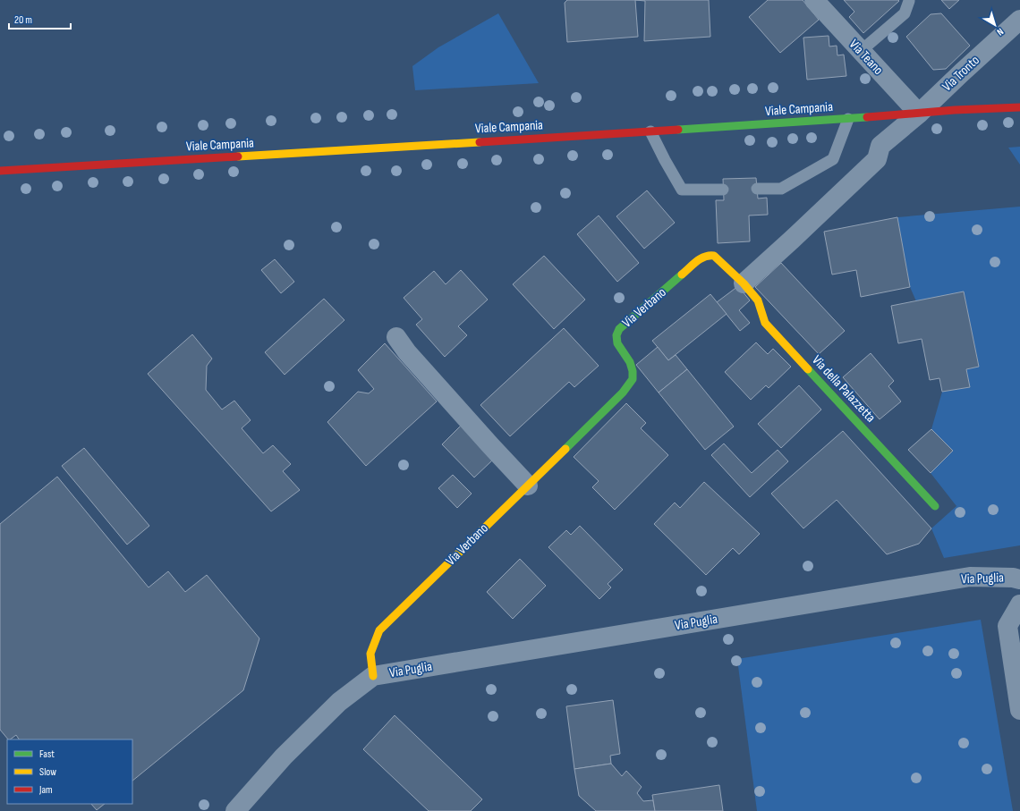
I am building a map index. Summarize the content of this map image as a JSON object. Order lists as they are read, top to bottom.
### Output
{
  "streets": {
    "street": [
      "Via Teano",
      "Via Tronto",
      "Viale Campania",
      "Via Verbano",
      "Via della Palazzetta",
      "Via Puglia"
    ]
  },
  "crossings": [
    ["Via Teano", "Via Tronto"],
    ["Via Teano", "Viale Campania"],
    ["Via Tronto", "Viale Campania"],
    ["Via Verbano", "Via della Palazzetta"],
    ["Via Verbano", "Via Puglia"]
  ],
  "legend": ["Fast", "Slow", "Jam"],
  "scale_bar": "20 m",
  "north": "bottom right"
}
